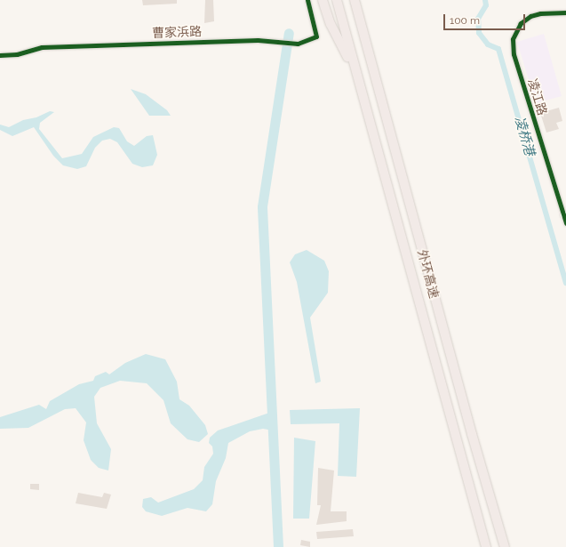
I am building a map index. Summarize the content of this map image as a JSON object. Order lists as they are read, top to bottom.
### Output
{
  "streets": {
    "highway": ["外环高速"],
    "street": ["曹家浜路", "凌江路"]
  },
  "water": ["凌桥港"],
  "scale_bar": "100 m"
}
